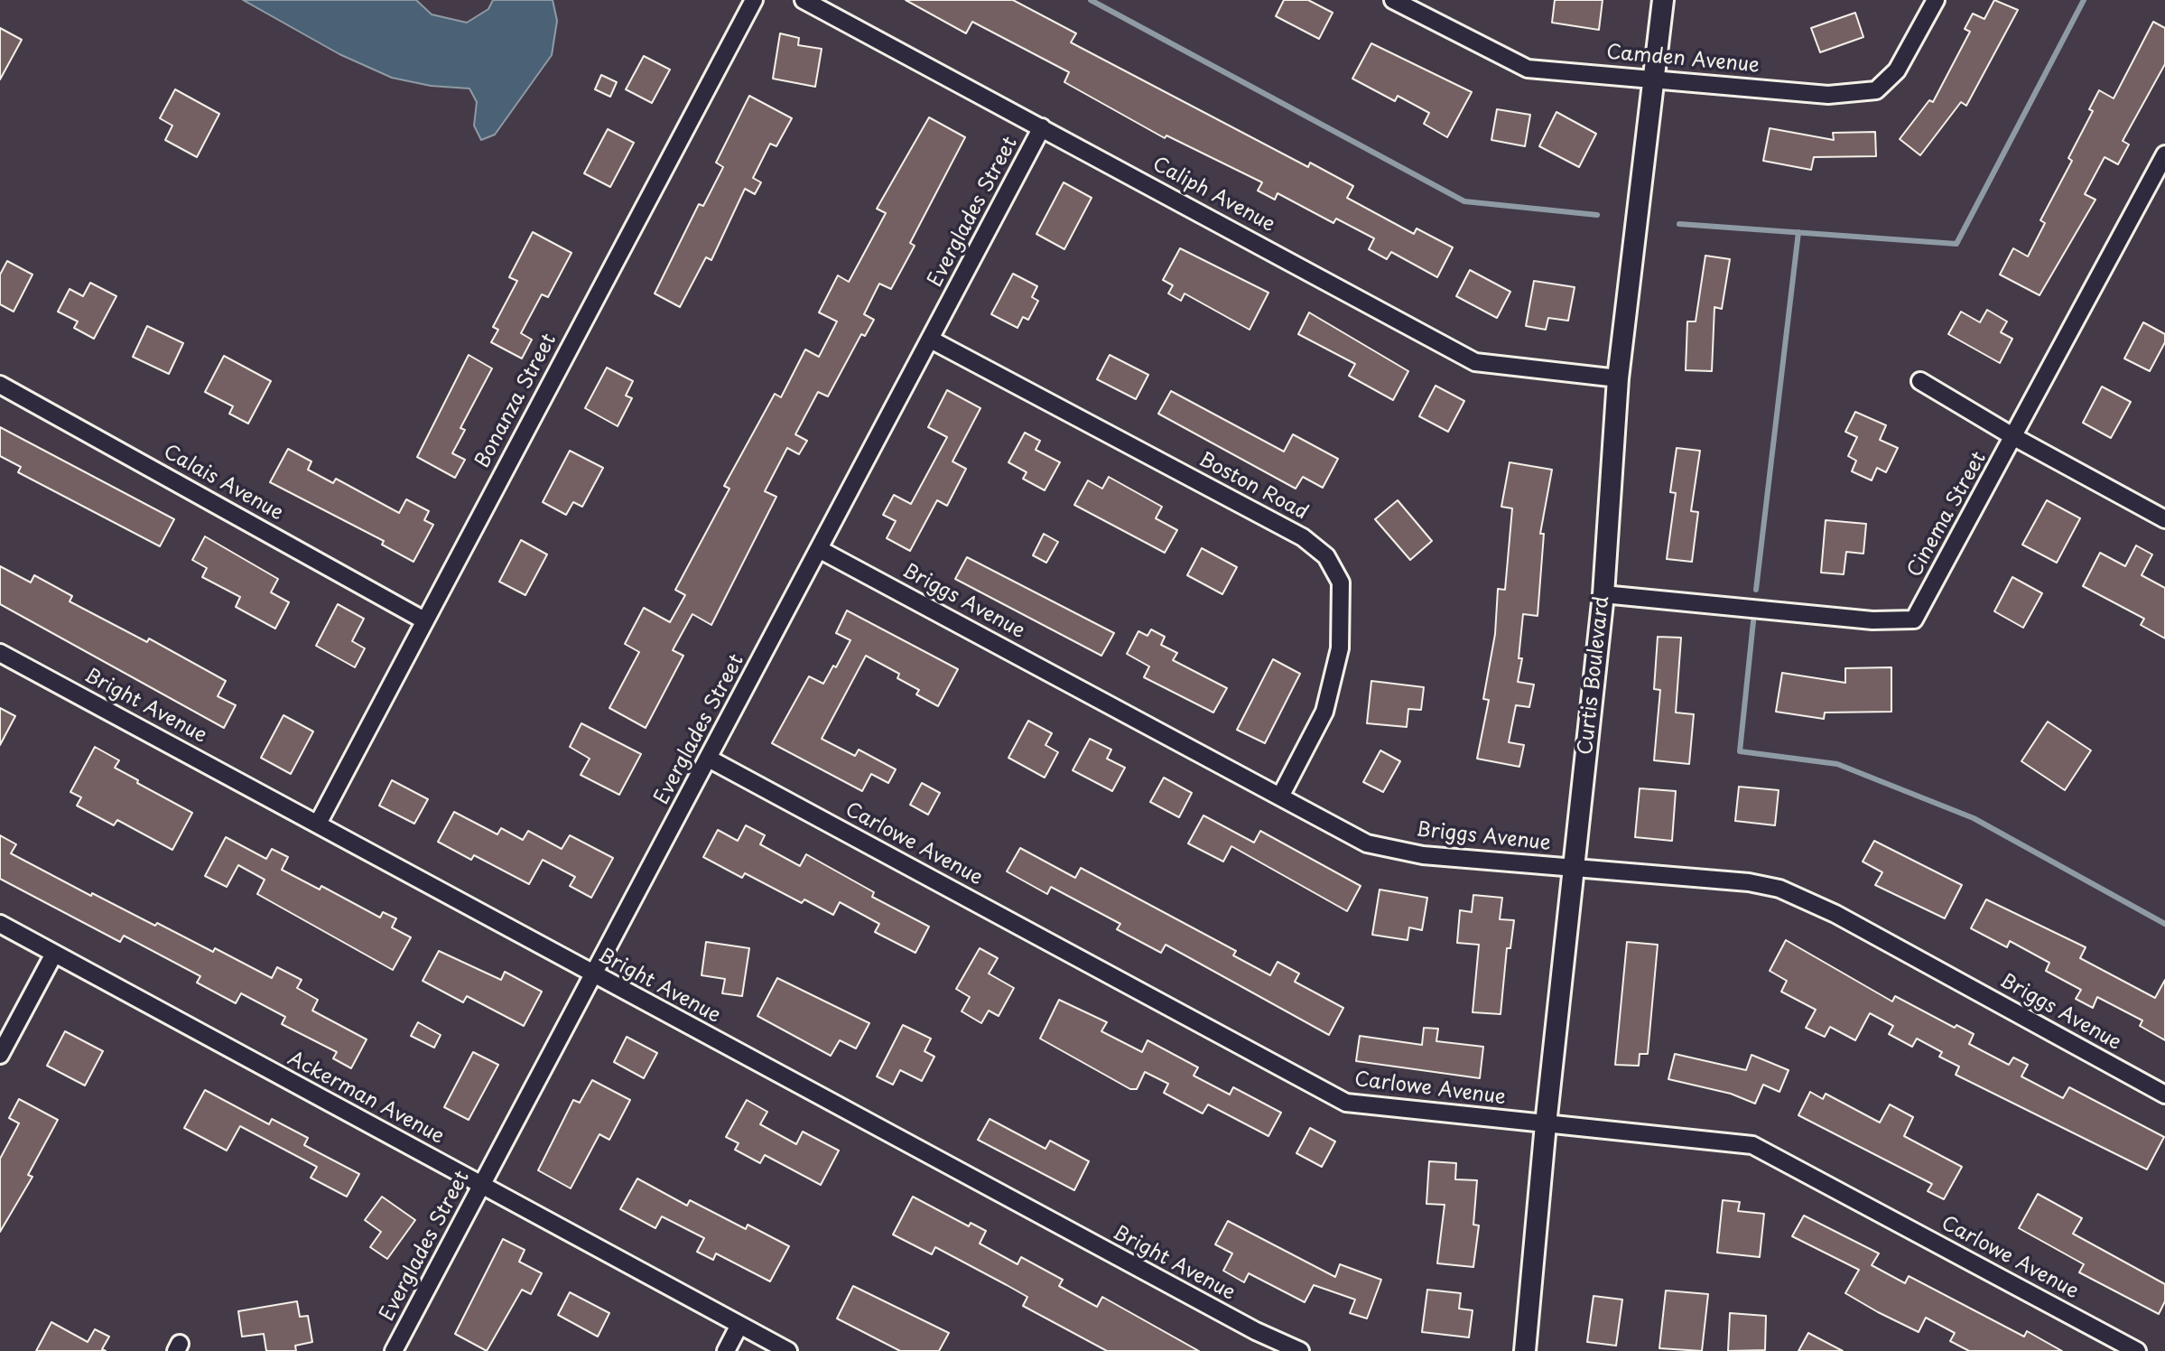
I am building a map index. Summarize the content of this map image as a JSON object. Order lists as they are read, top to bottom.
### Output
{
  "streets": {
    "street": [
      "Camden Avenue",
      "Caliph Avenue",
      "Everglades Street",
      "Bonanza Street",
      "Calais Avenue",
      "Boston Road",
      "Cinema Street",
      "Briggs Avenue",
      "Curtis Boulevard",
      "Bright Avenue",
      "Carlowe Avenue",
      "Ackerman Avenue"
    ]
  },
  "crossings": [
    ["Camden Avenue", "Curtis Boulevard"],
    ["Caliph Avenue", "Everglades Street"],
    ["Caliph Avenue", "Curtis Boulevard"],
    ["Everglades Street", "Boston Road"],
    ["Everglades Street", "Briggs Avenue"],
    ["Everglades Street", "Bright Avenue"],
    ["Everglades Street", "Carlowe Avenue"],
    ["Everglades Street", "Ackerman Avenue"],
    ["Bonanza Street", "Calais Avenue"],
    ["Bonanza Street", "Bright Avenue"],
    ["Boston Road", "Briggs Avenue"],
    ["Cinema Street", "Curtis Boulevard"],
    ["Briggs Avenue", "Curtis Boulevard"],
    ["Curtis Boulevard", "Carlowe Avenue"]
  ]
}
